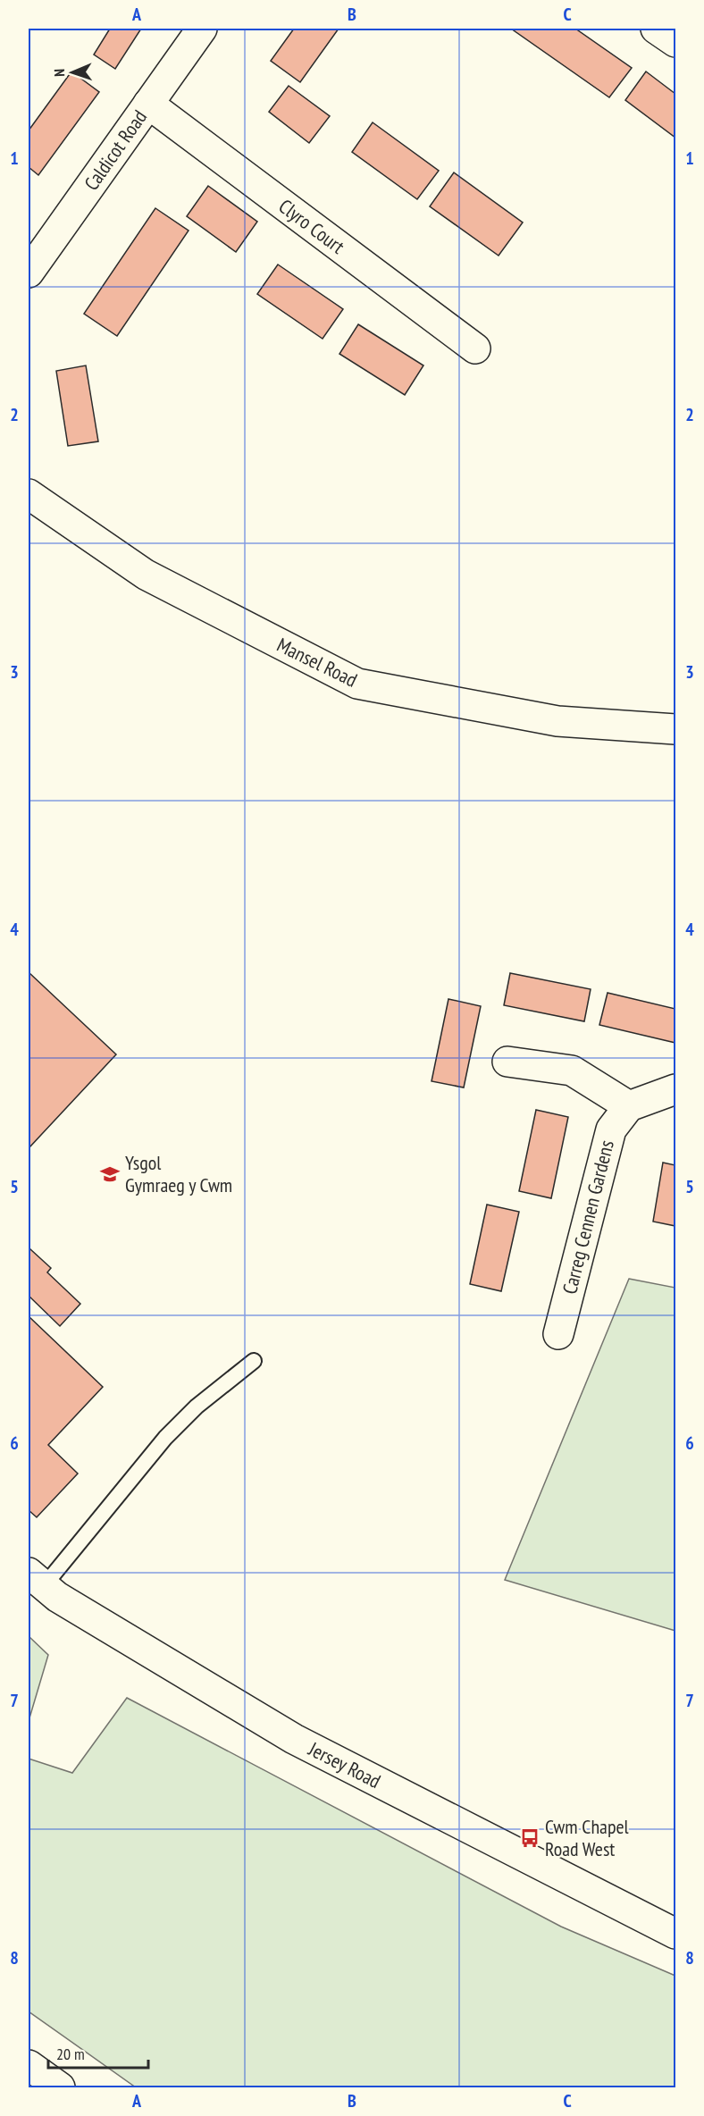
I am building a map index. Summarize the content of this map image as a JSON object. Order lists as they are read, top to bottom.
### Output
{
  "streets": {
    "street": [
      "Caldicot Road",
      "Clyro Court",
      "Mansel Road",
      "Carreg Cennen Gardens",
      "Jersey Road"
    ]
  },
  "crossings": [
    ["Caldicot Road", "Clyro Court"]
  ],
  "places": {
    "school or university": ["Ysgol Gymraeg y Cwm"],
    "bus stop": ["Cwm Chapel Road West"]
  },
  "scale_bar": "20 m",
  "north": "left",
  "grid": {
    "columns": ["A", "B", "C"],
    "rows": [
      "1",
      "2",
      "3",
      "4",
      "5",
      "6",
      "7",
      "8"
    ]
  }
}
